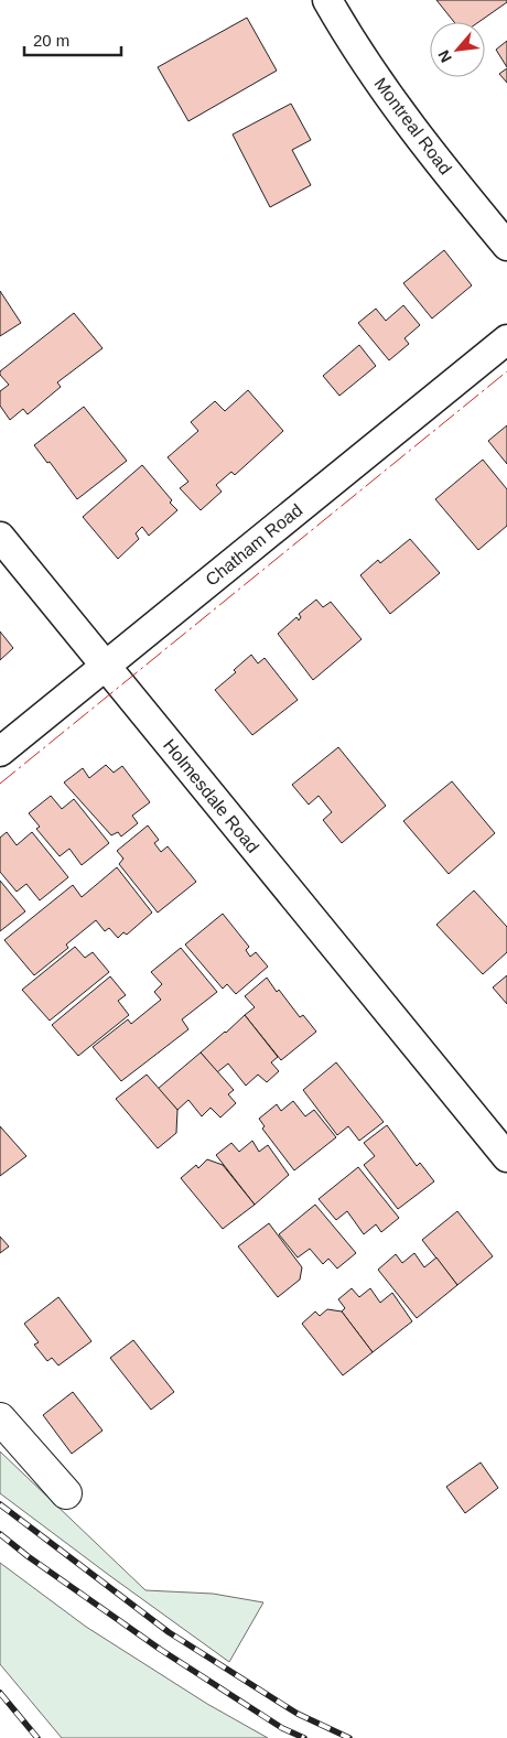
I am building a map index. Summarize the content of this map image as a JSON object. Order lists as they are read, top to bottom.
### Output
{
  "streets": {
    "street": ["Montreal Road", "Chatham Road", "Holmesdale Road"]
  },
  "crossings": [
    ["Chatham Road", "Holmesdale Road"]
  ],
  "scale_bar": "20 m",
  "north": "bottom left"
}
